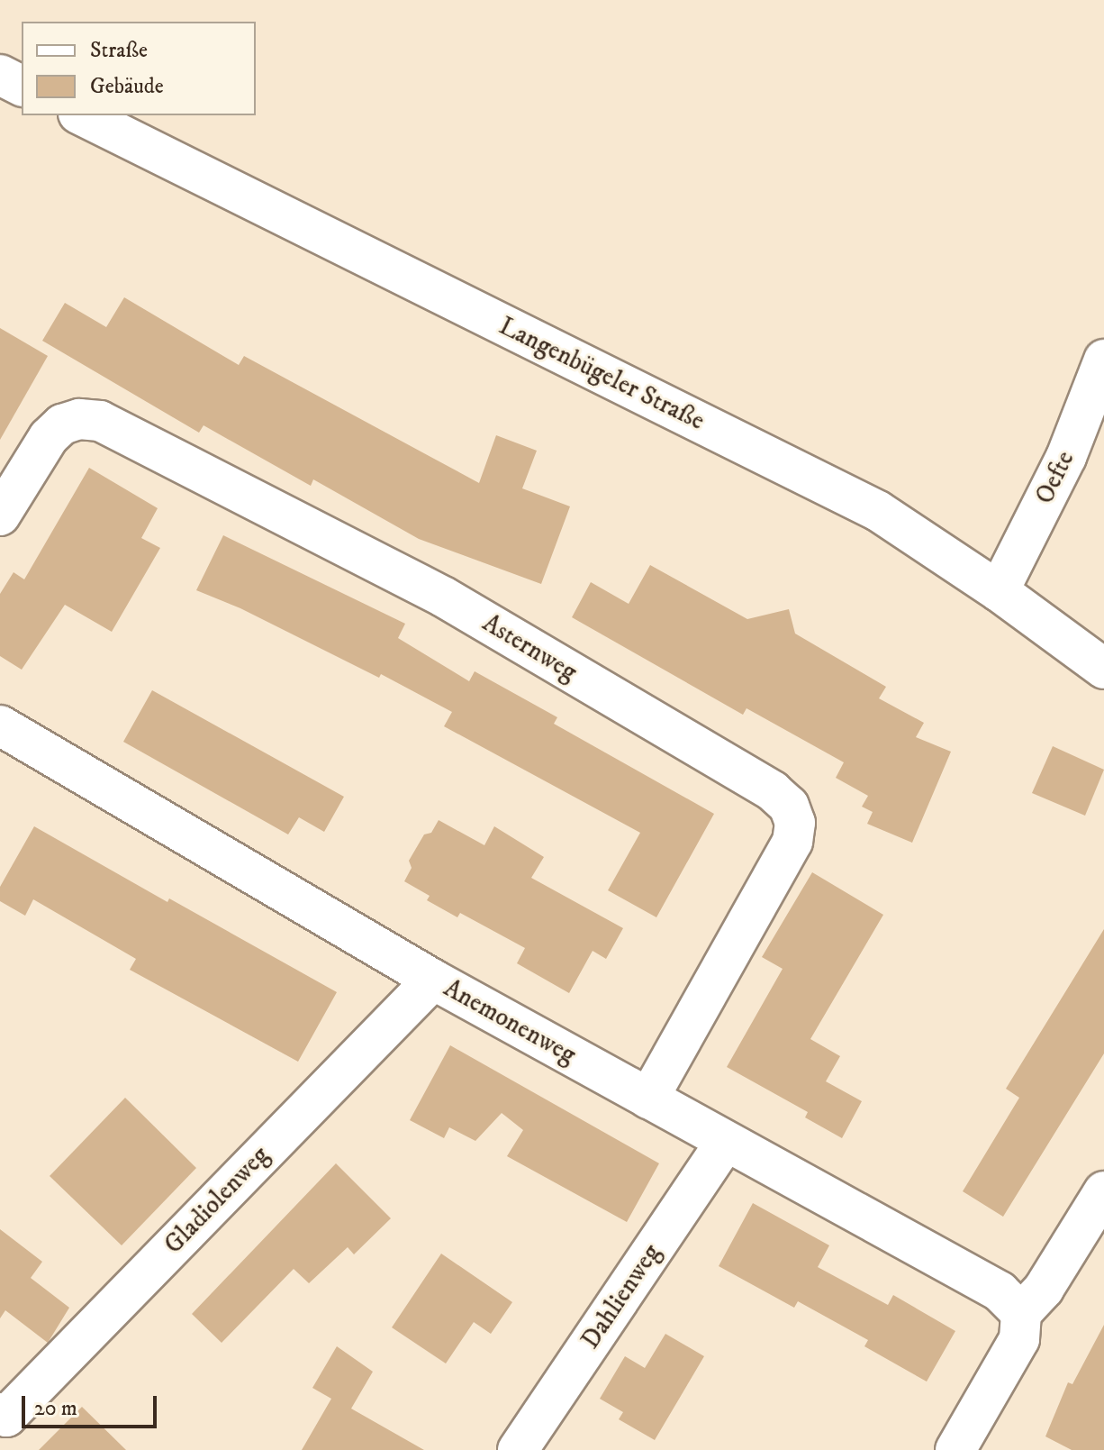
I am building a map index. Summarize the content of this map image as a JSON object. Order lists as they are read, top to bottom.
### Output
{
  "streets": {
    "street": [
      "Langenbügeler Straße",
      "Oefte",
      "Asternweg",
      "Anemonenweg",
      "Gladiolenweg",
      "Dahlienweg"
    ]
  },
  "crossings": [
    ["Langenbügeler Straße", "Oefte"],
    ["Asternweg", "Anemonenweg"],
    ["Anemonenweg", "Gladiolenweg"],
    ["Anemonenweg", "Dahlienweg"]
  ],
  "legend": ["Straße", "Gebäude"],
  "scale_bar": "20 m"
}
